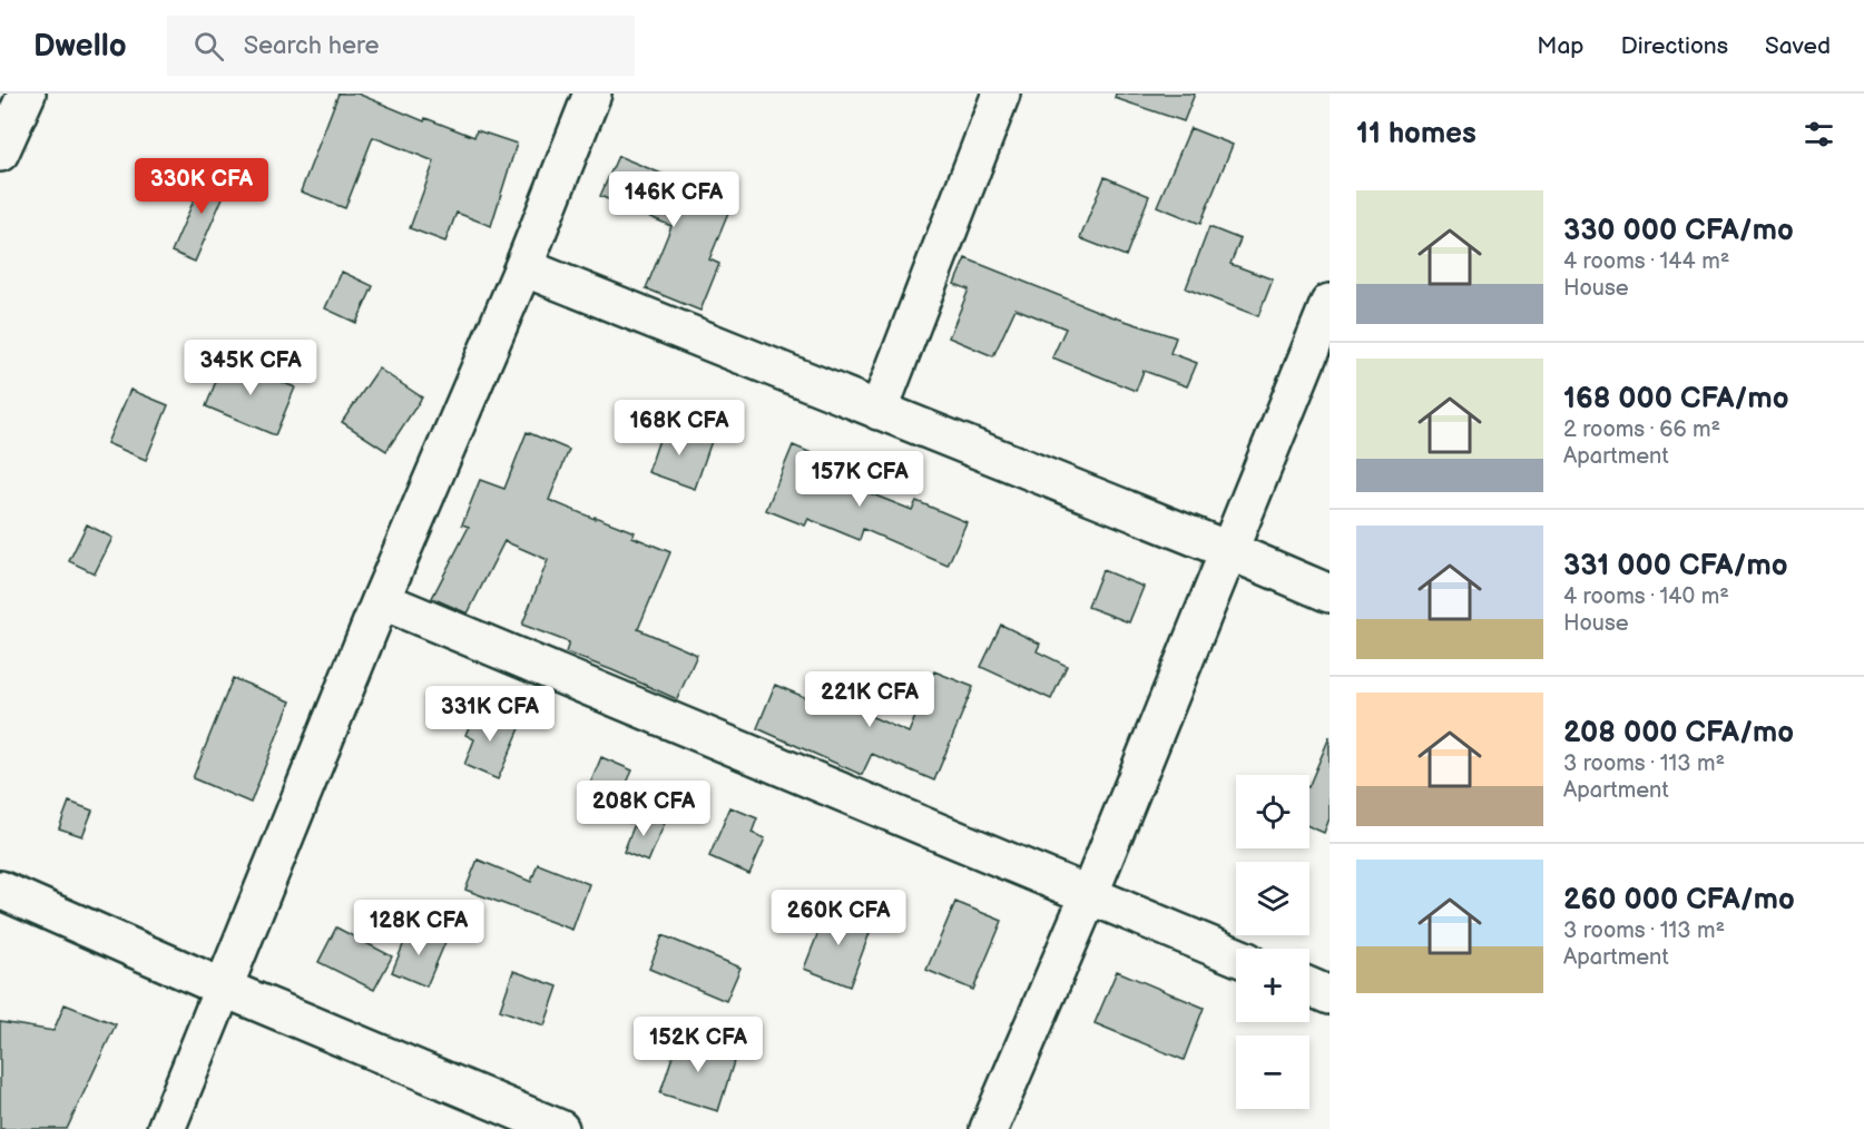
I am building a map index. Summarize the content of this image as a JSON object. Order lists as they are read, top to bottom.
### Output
{
  "page": {
    "header": "Dwello",
    "search": "Search here",
    "nav": ["Map", "Directions", "Saved"],
    "heading": "11 homes",
    "price": [
      "330K CFA",
      "146K CFA",
      "345K CFA",
      "168K CFA",
      "157K CFA",
      "221K CFA",
      "331K CFA",
      "208K CFA",
      "260K CFA",
      "128K CFA",
      "152K CFA"
    ],
    "list": [
      {
        "name": "330 000 CFA/mo",
        "note": "4 rooms · 144 m² · House"
      },
      {
        "name": "168 000 CFA/mo",
        "note": "2 rooms · 66 m² · Apartment"
      },
      {
        "name": "331 000 CFA/mo",
        "note": "4 rooms · 140 m² · House"
      },
      {
        "name": "208 000 CFA/mo",
        "note": "3 rooms · 113 m² · Apartment"
      },
      {
        "name": "260 000 CFA/mo",
        "note": "3 rooms · 113 m² · Apartment"
      }
    ],
    "map_buttons": ["+", "−"]
  }
}
